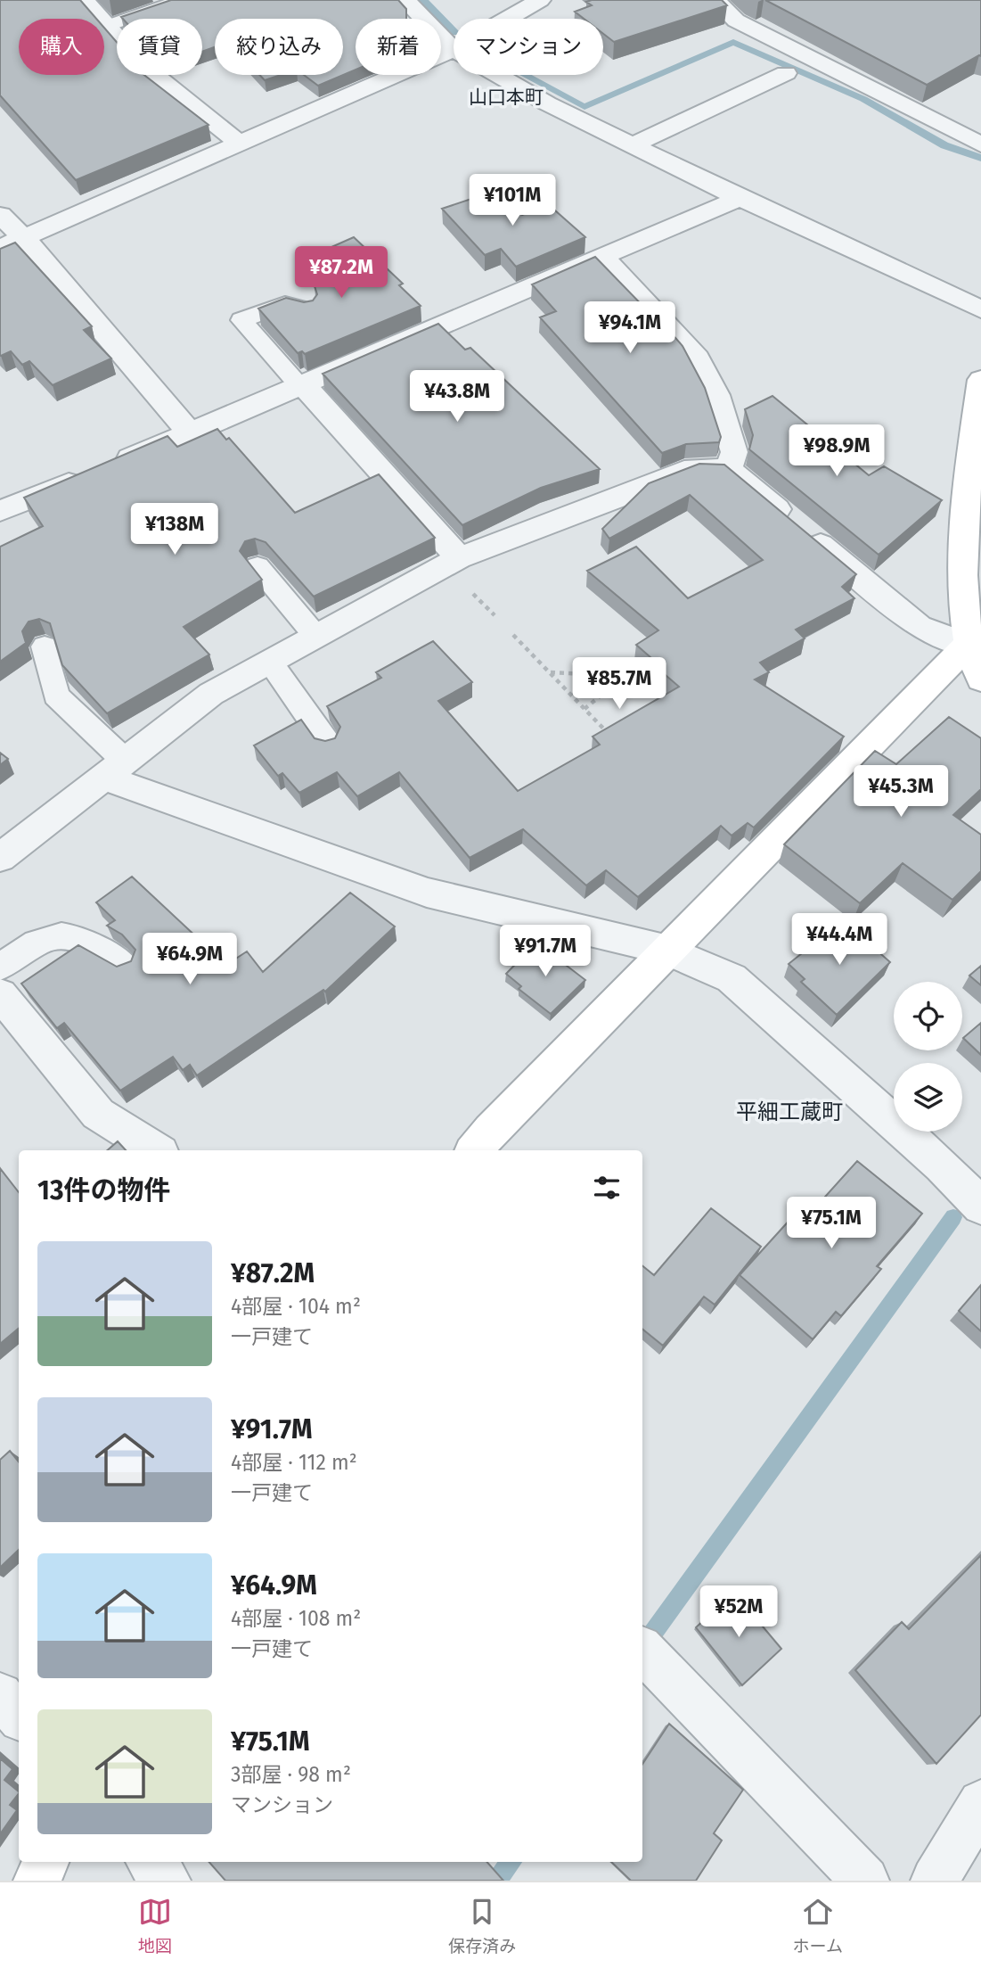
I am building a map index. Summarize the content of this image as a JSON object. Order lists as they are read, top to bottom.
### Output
{
  "districts": ["山口本町", "平細工蔵町"],
  "page": {
    "chip": [
      "購入",
      "賃貸",
      "絞り込み",
      "新着",
      "マンション"
    ],
    "price": [
      "¥101M",
      "¥87.2M",
      "¥94.1M",
      "¥43.8M",
      "¥98.9M",
      "¥138M",
      "¥85.7M",
      "¥45.3M",
      "¥44.4M",
      "¥91.7M",
      "¥64.9M",
      "¥75.1M",
      "¥52M"
    ],
    "heading": "13件の物件",
    "list": [
      {
        "name": "¥87.2M",
        "note": "4部屋 · 104 m² · 一戸建て"
      },
      {
        "name": "¥91.7M",
        "note": "4部屋 · 112 m² · 一戸建て"
      },
      {
        "name": "¥64.9M",
        "note": "4部屋 · 108 m² · 一戸建て"
      },
      {
        "name": "¥75.1M",
        "note": "3部屋 · 98 m² · マンション"
      }
    ],
    "tabs": ["地図", "保存済み", "ホーム"]
  }
}
